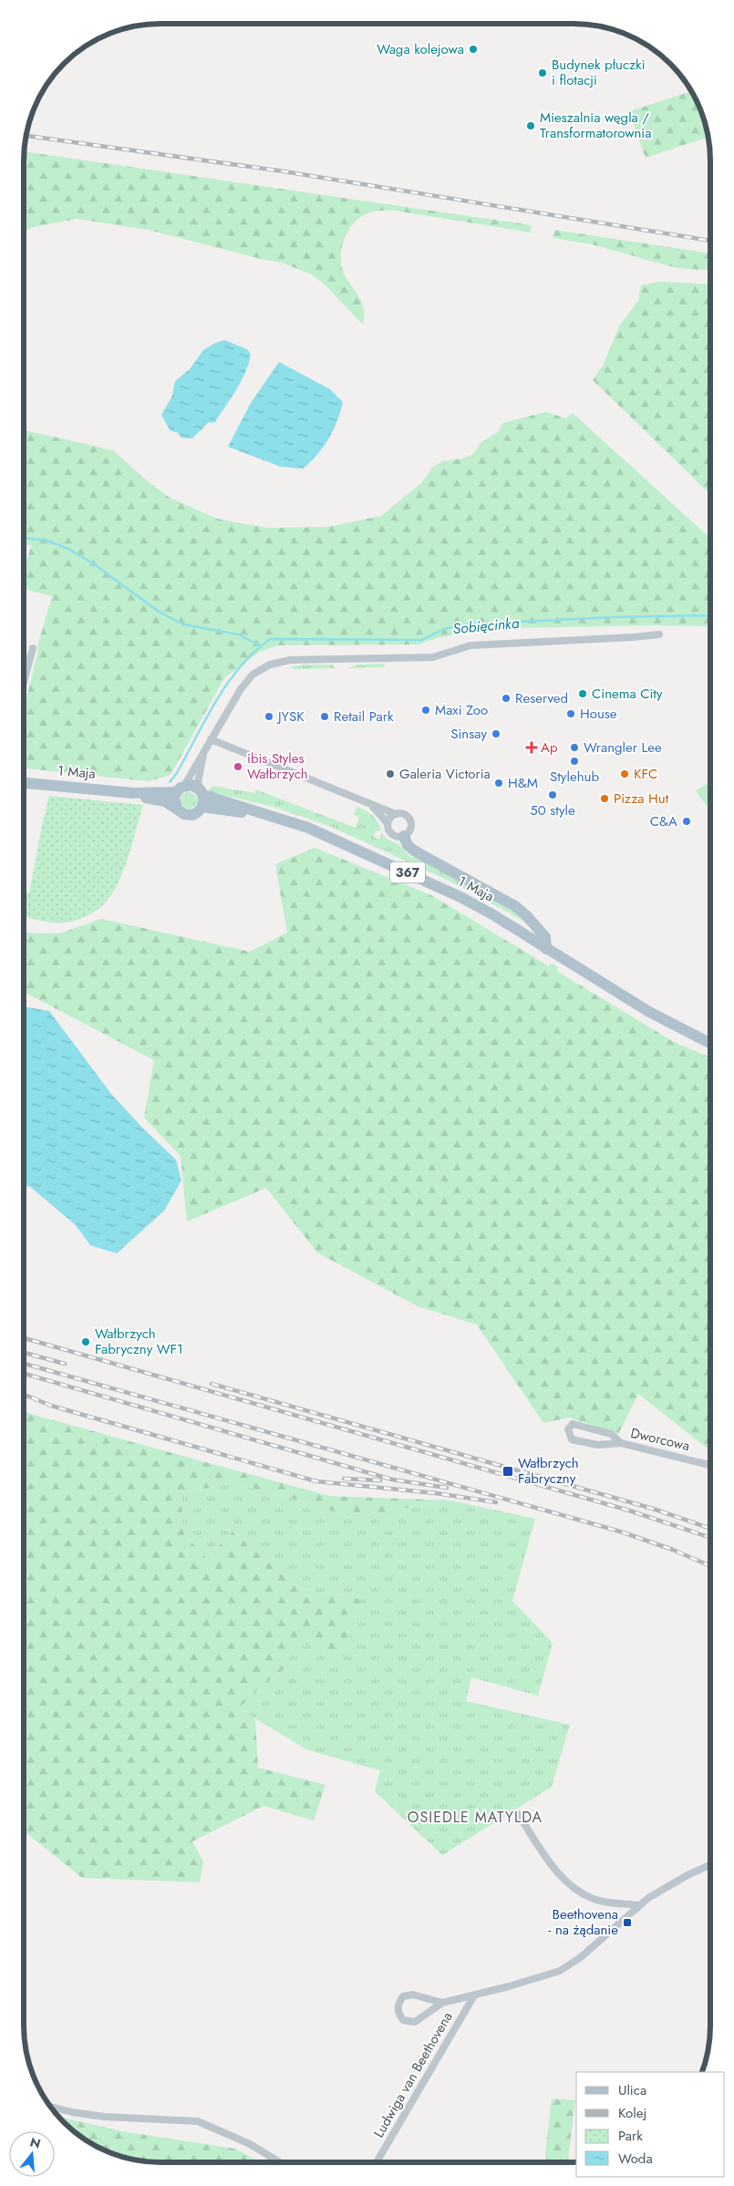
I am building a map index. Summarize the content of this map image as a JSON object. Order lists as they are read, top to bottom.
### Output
{
  "streets": {
    "main road": ["1 Maja", "367"],
    "street": ["Dworcowa", "Ludwiga van Beethovena"]
  },
  "crossings": [
    ["1 Maja", "367"]
  ],
  "districts": ["OSIEDLE MATYLDA"],
  "water": ["Sobięcinka"],
  "places": {
    "other": [
      "Waga kolejowa",
      "Budynek płuczki i flotacji",
      "Mieszalnia węgla / Transformatorownia",
      "Cinema City",
      "Reserved",
      "Maxi Zoo",
      "House",
      "JYSK",
      "Retail Park",
      "Sinsay",
      "Wrangler Lee",
      "Stylehub",
      "ibis Styles Wałbrzych",
      "Galeria Victoria",
      "KFC",
      "H&M",
      "50 style",
      "Pizza Hut",
      "C&A",
      "Wałbrzych Fabryczny WF1"
    ],
    "health": ["Ap"],
    "transit": ["Wałbrzych Fabryczny", "Beethovena - na żądanie"]
  },
  "legend": [
    "Ulica",
    "Kolej",
    "Park",
    "Woda"
  ],
  "north": "top"
}
